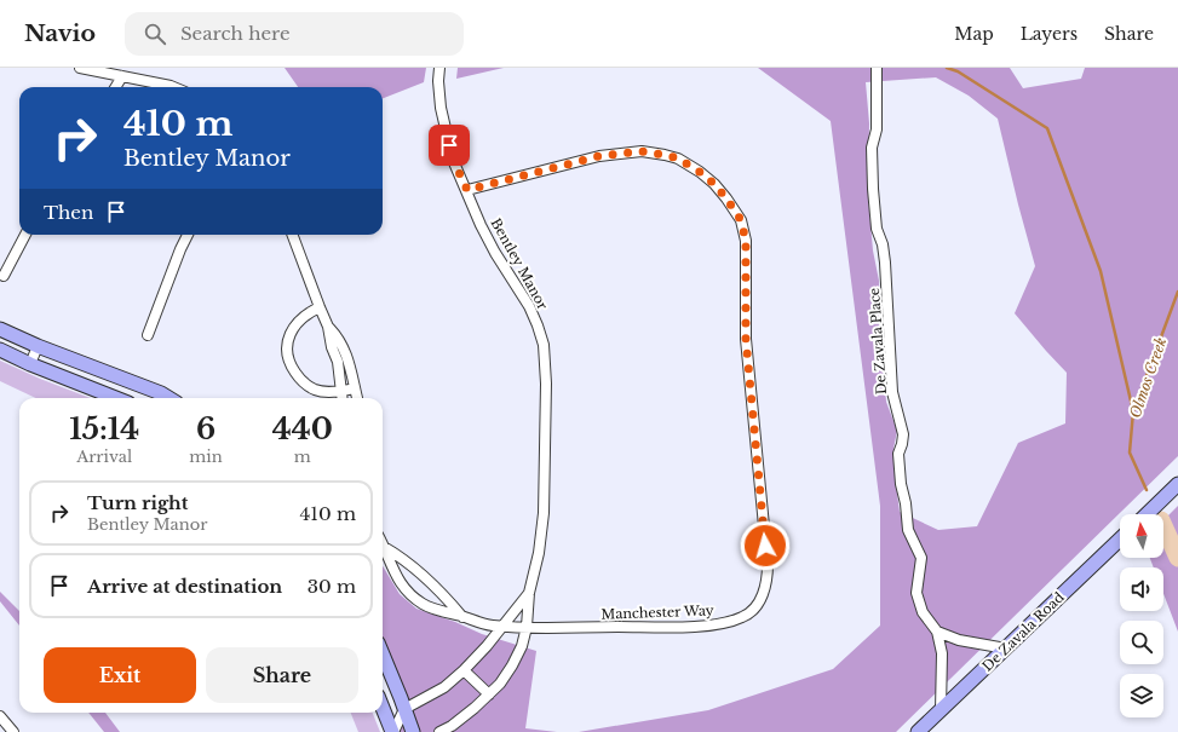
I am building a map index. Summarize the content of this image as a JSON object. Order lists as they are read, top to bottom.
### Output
{
  "streets": {
    "main road": ["De Zavala Road"],
    "street": ["Bentley Manor", "De Zavala Place", "Manchester Way"]
  },
  "crossings": [
    ["Bentley Manor", "Manchester Way"],
    ["De Zavala Place", "De Zavala Road"]
  ],
  "water": ["Olmos Creek"],
  "north": "top",
  "page": {
    "header": "Navio",
    "search": "Search here",
    "nav": ["Map", "Layers", "Share"],
    "turn": ["410 m", "Bentley Manor"],
    "then": "Then",
    "eta": [
      "15:14",
      "Arrival",
      "6",
      "min",
      "440",
      "m"
    ],
    "list": [
      {
        "name": "Turn right",
        "note": "Bentley Manor",
        "value": "410 m"
      },
      {
        "name": "Arrive at destination",
        "value": "30 m"
      }
    ],
    "buttons": ["Exit", "Share"]
  }
}
